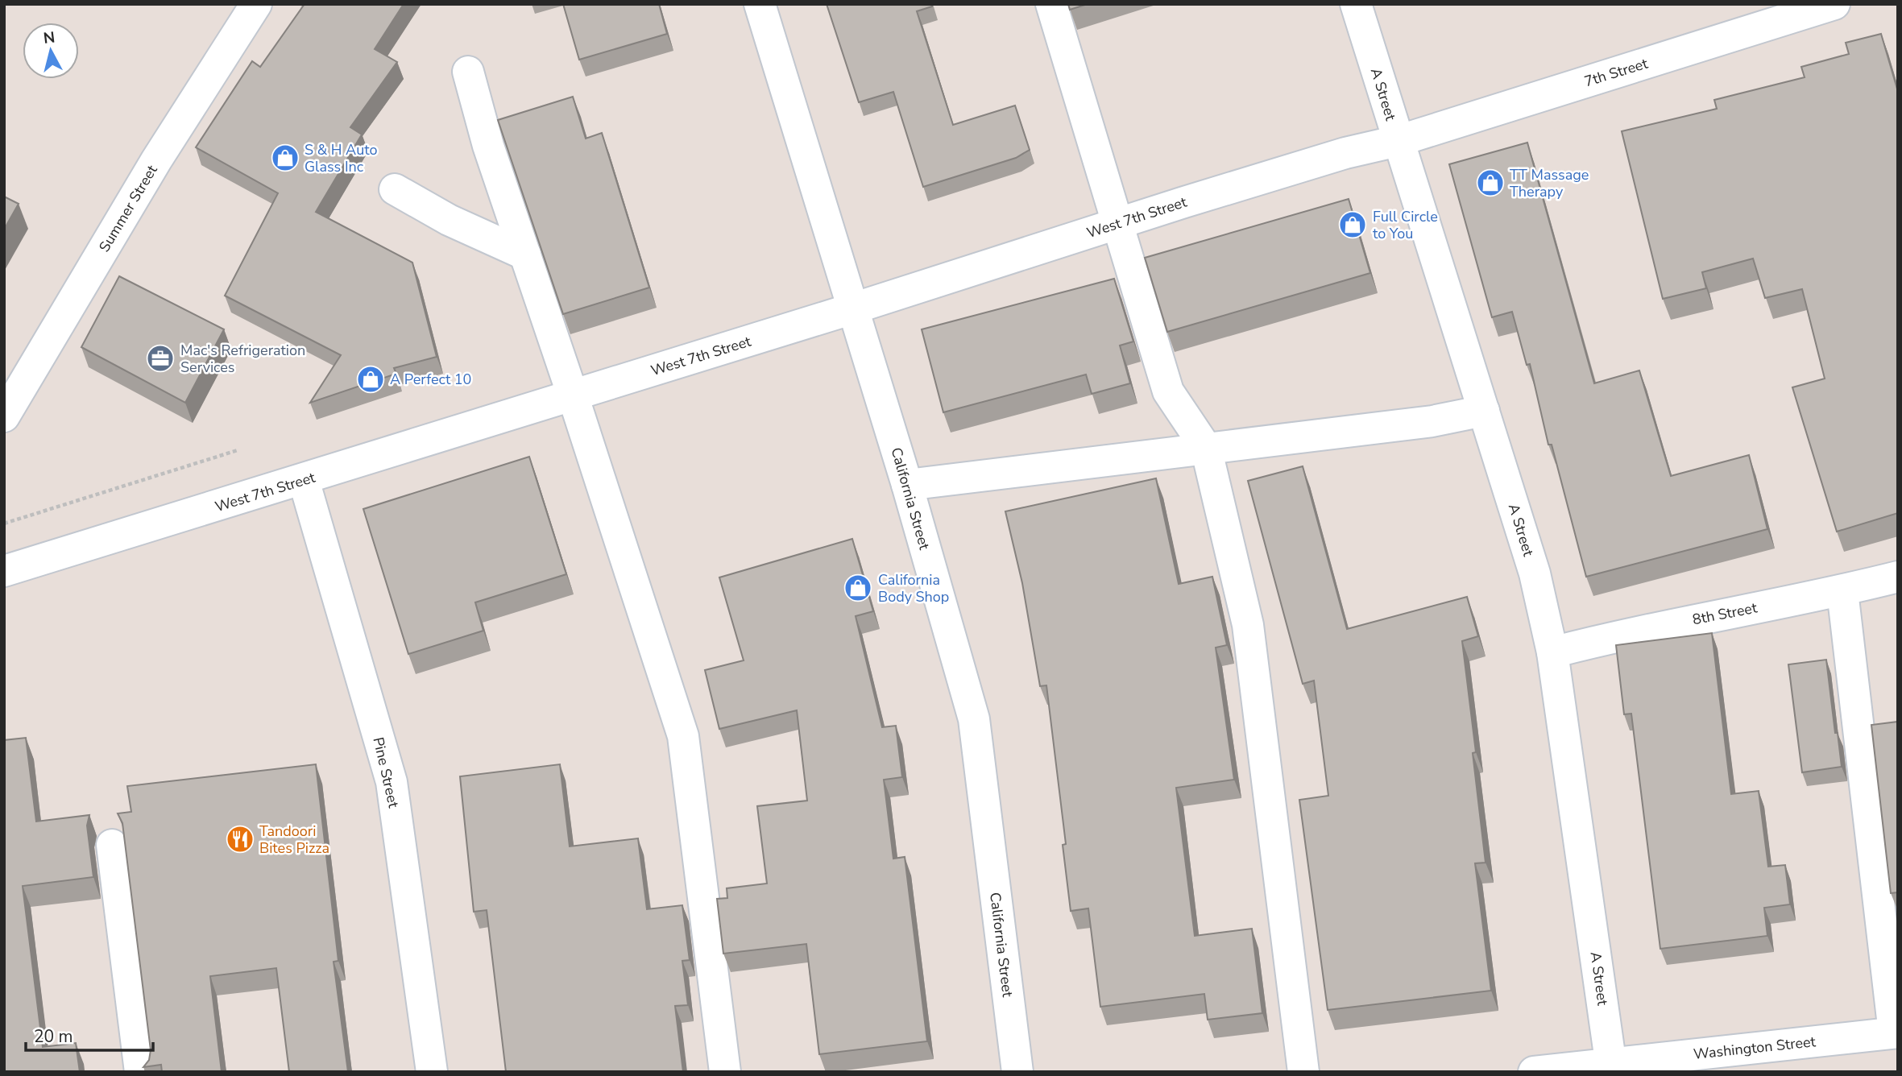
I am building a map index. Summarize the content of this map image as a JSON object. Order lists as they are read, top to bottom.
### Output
{
  "streets": {
    "street": [
      "7th Street",
      "A Street",
      "Summer Street",
      "West 7th Street",
      "California Street",
      "8th Street",
      "Pine Street",
      "Washington Street"
    ]
  },
  "crossings": [
    ["7th Street", "A Street"],
    ["7th Street", "West 7th Street"],
    ["A Street", "West 7th Street"],
    ["A Street", "8th Street"],
    ["A Street", "Washington Street"],
    ["West 7th Street", "California Street"],
    ["West 7th Street", "Pine Street"]
  ],
  "places": {
    "shop": [
      "S & H Auto Glass Inc",
      "TT Massage Therapy",
      "Full Circle to You",
      "A Perfect 10",
      "California Body Shop"
    ],
    "office": ["Mac's Refrigeration Services"],
    "restaurant": ["Tandoori Bites Pizza"]
  },
  "scale_bar": "20 m",
  "north": "top"
}
